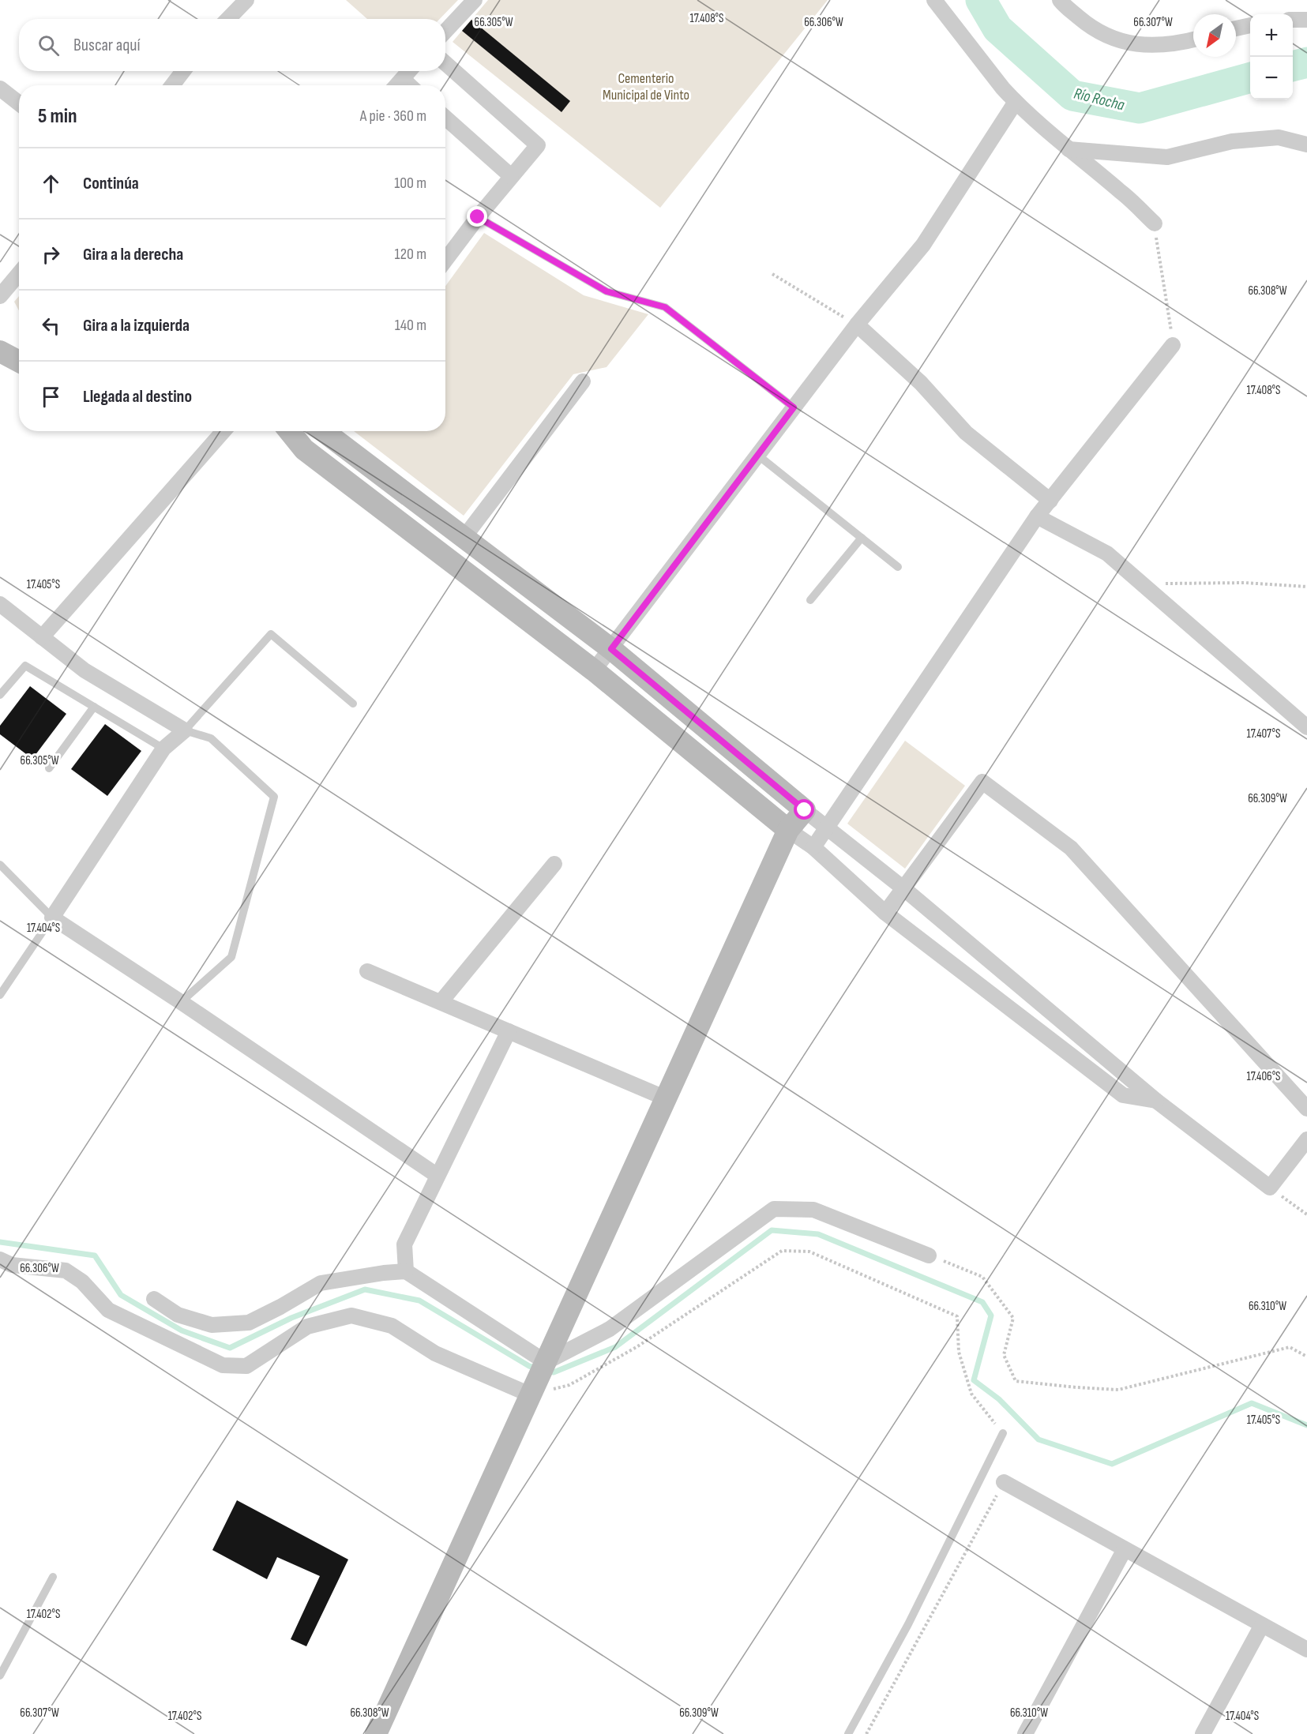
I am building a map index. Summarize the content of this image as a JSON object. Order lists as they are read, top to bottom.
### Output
{
  "water": ["Río Rocha"],
  "parks": ["Cementerio Municipal de Vinto"],
  "north": "bottom left",
  "page": {
    "map_buttons": ["+", "−"],
    "search": "Buscar aquí",
    "heading": ["5 min", "A pie · 360 m"],
    "list": [
      ["Continúa", "100 m"],
      ["Gira a la derecha", "120 m"],
      ["Gira a la izquierda", "140 m"],
      "Llegada al destino"
    ]
  },
  "coordinates": [
    "17.408°S",
    "66.307°W",
    "66.305°W",
    "66.306°W",
    "66.308°W",
    "17.405°S",
    "17.407°S",
    "66.309°W",
    "17.404°S",
    "17.406°S",
    "66.310°W",
    "17.402°S"
  ]
}
